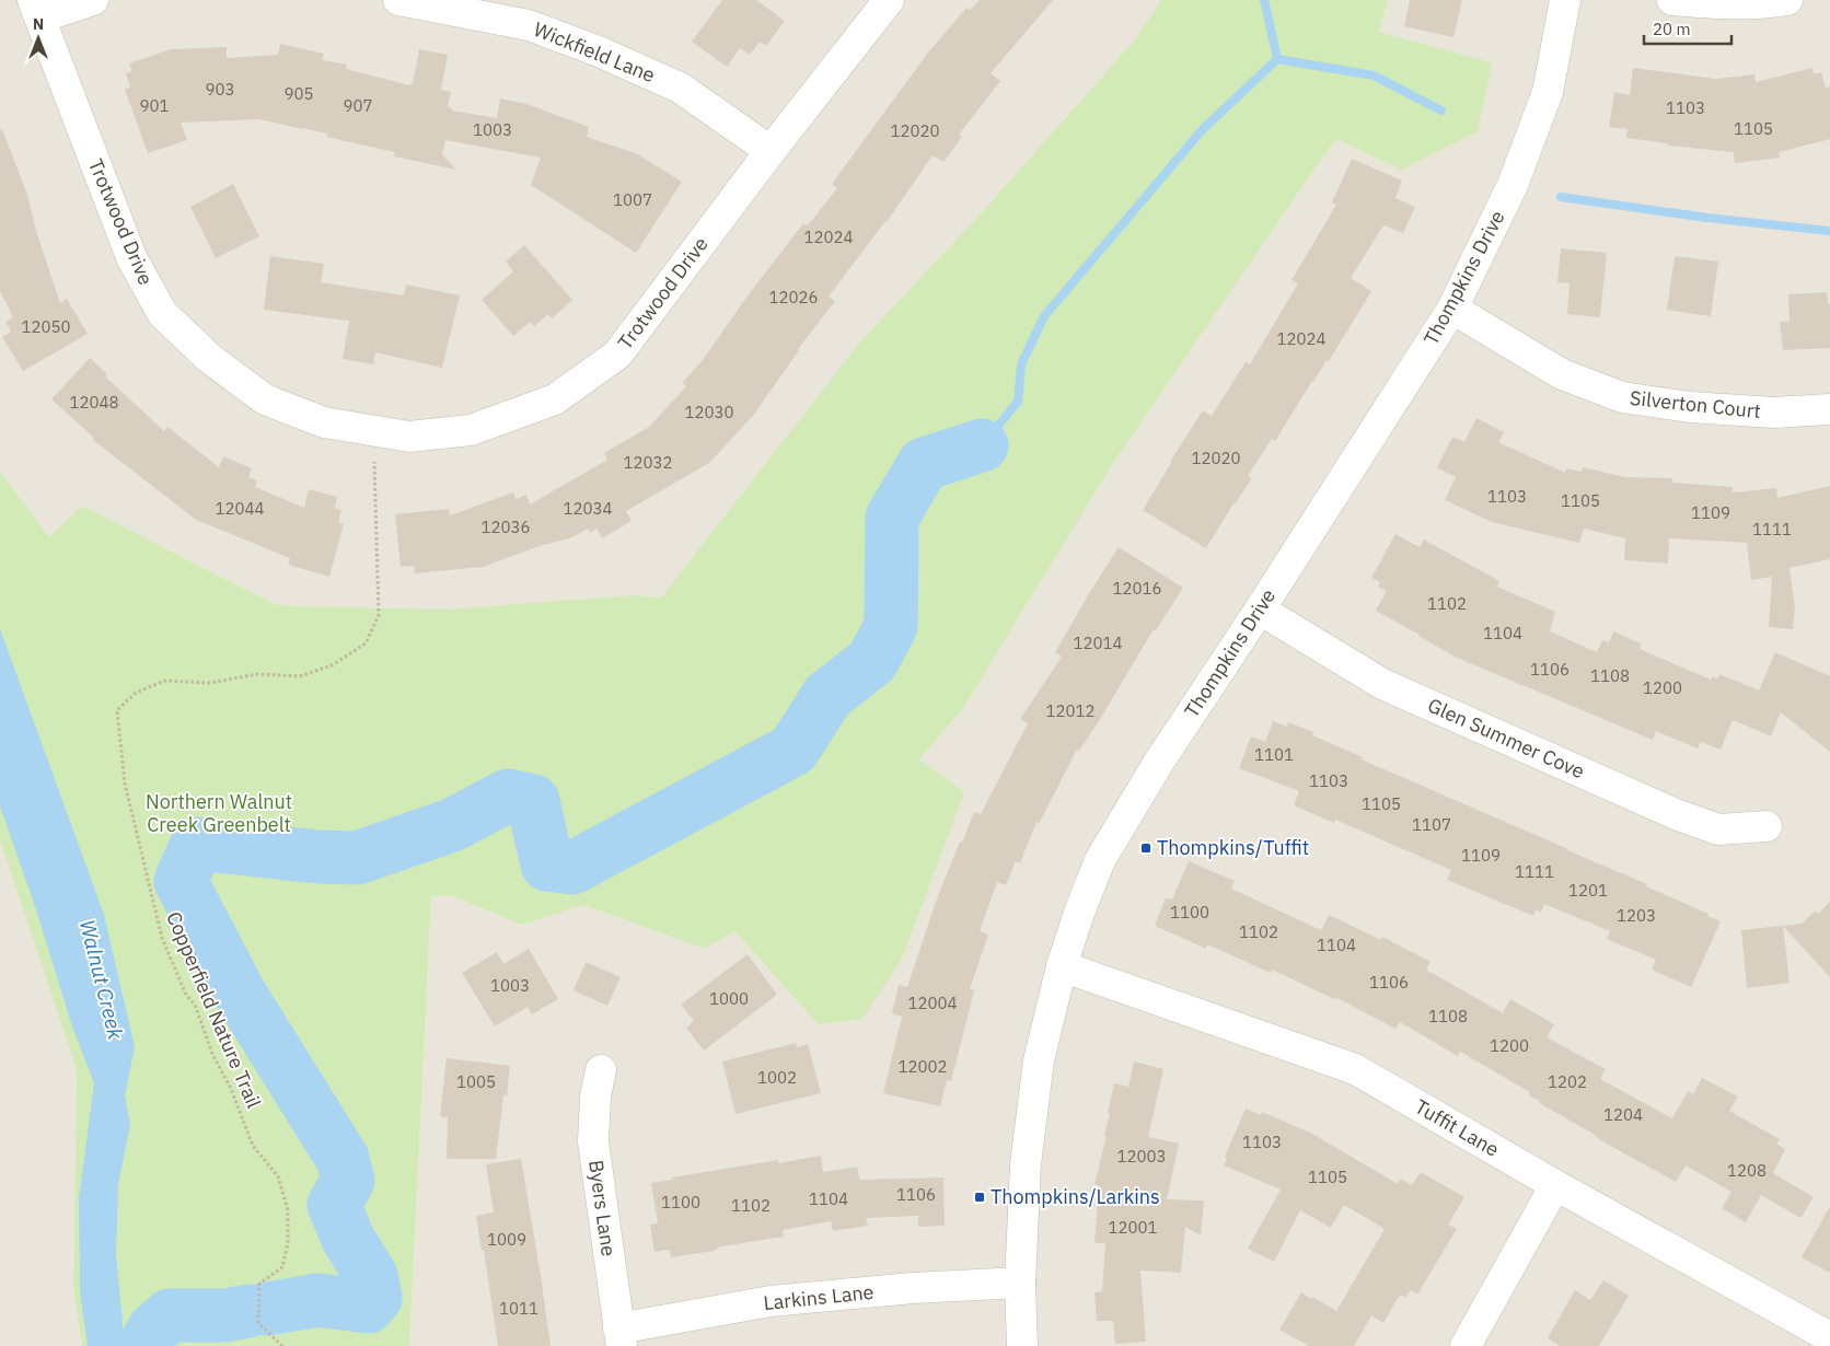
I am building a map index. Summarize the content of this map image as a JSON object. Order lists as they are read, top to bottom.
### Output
{
  "streets": {
    "street": [
      "Wickfield Lane",
      "Trotwood Drive",
      "Thompkins Drive",
      "Silverton Court",
      "Glen Summer Cove",
      "Tuffit Lane",
      "Byers Lane",
      "Larkins Lane"
    ],
    "path": ["Copperfield Nature Trail"]
  },
  "crossings": [
    ["Wickfield Lane", "Trotwood Drive"],
    ["Thompkins Drive", "Silverton Court"],
    ["Thompkins Drive", "Glen Summer Cove"],
    ["Thompkins Drive", "Tuffit Lane"],
    ["Thompkins Drive", "Larkins Lane"],
    ["Byers Lane", "Larkins Lane"]
  ],
  "water": ["Walnut Creek"],
  "parks": ["Northern Walnut Creek Greenbelt"],
  "places": {
    "transit": ["Thompkins/Tuffit", "Thompkins/Larkins"]
  },
  "house_numbers": [
    "903",
    "905",
    "901",
    "907",
    "1103",
    "1105",
    "1003",
    "12020",
    "1007",
    "12024",
    "12026",
    "12050",
    "12024",
    "12048",
    "12030",
    "12020",
    "12032",
    "1103",
    "1105",
    "12044",
    "12034",
    "1109",
    "12036",
    "1111",
    "12016",
    "1102",
    "1104",
    "12014",
    "1106",
    "1108",
    "1200",
    "12012",
    "1101",
    "1103",
    "1105",
    "1107",
    "1109",
    "1111",
    "1201",
    "1100",
    "1203",
    "1102",
    "1104",
    "1106",
    "1003",
    "1000",
    "12004",
    "1108",
    "1200",
    "12002",
    "1002",
    "1005",
    "1202",
    "1204",
    "1103",
    "12003",
    "1208",
    "1105",
    "1106",
    "1104",
    "1100",
    "1102",
    "12001",
    "1009",
    "1011"
  ],
  "scale_bar": "20 m",
  "north": "top"
}
